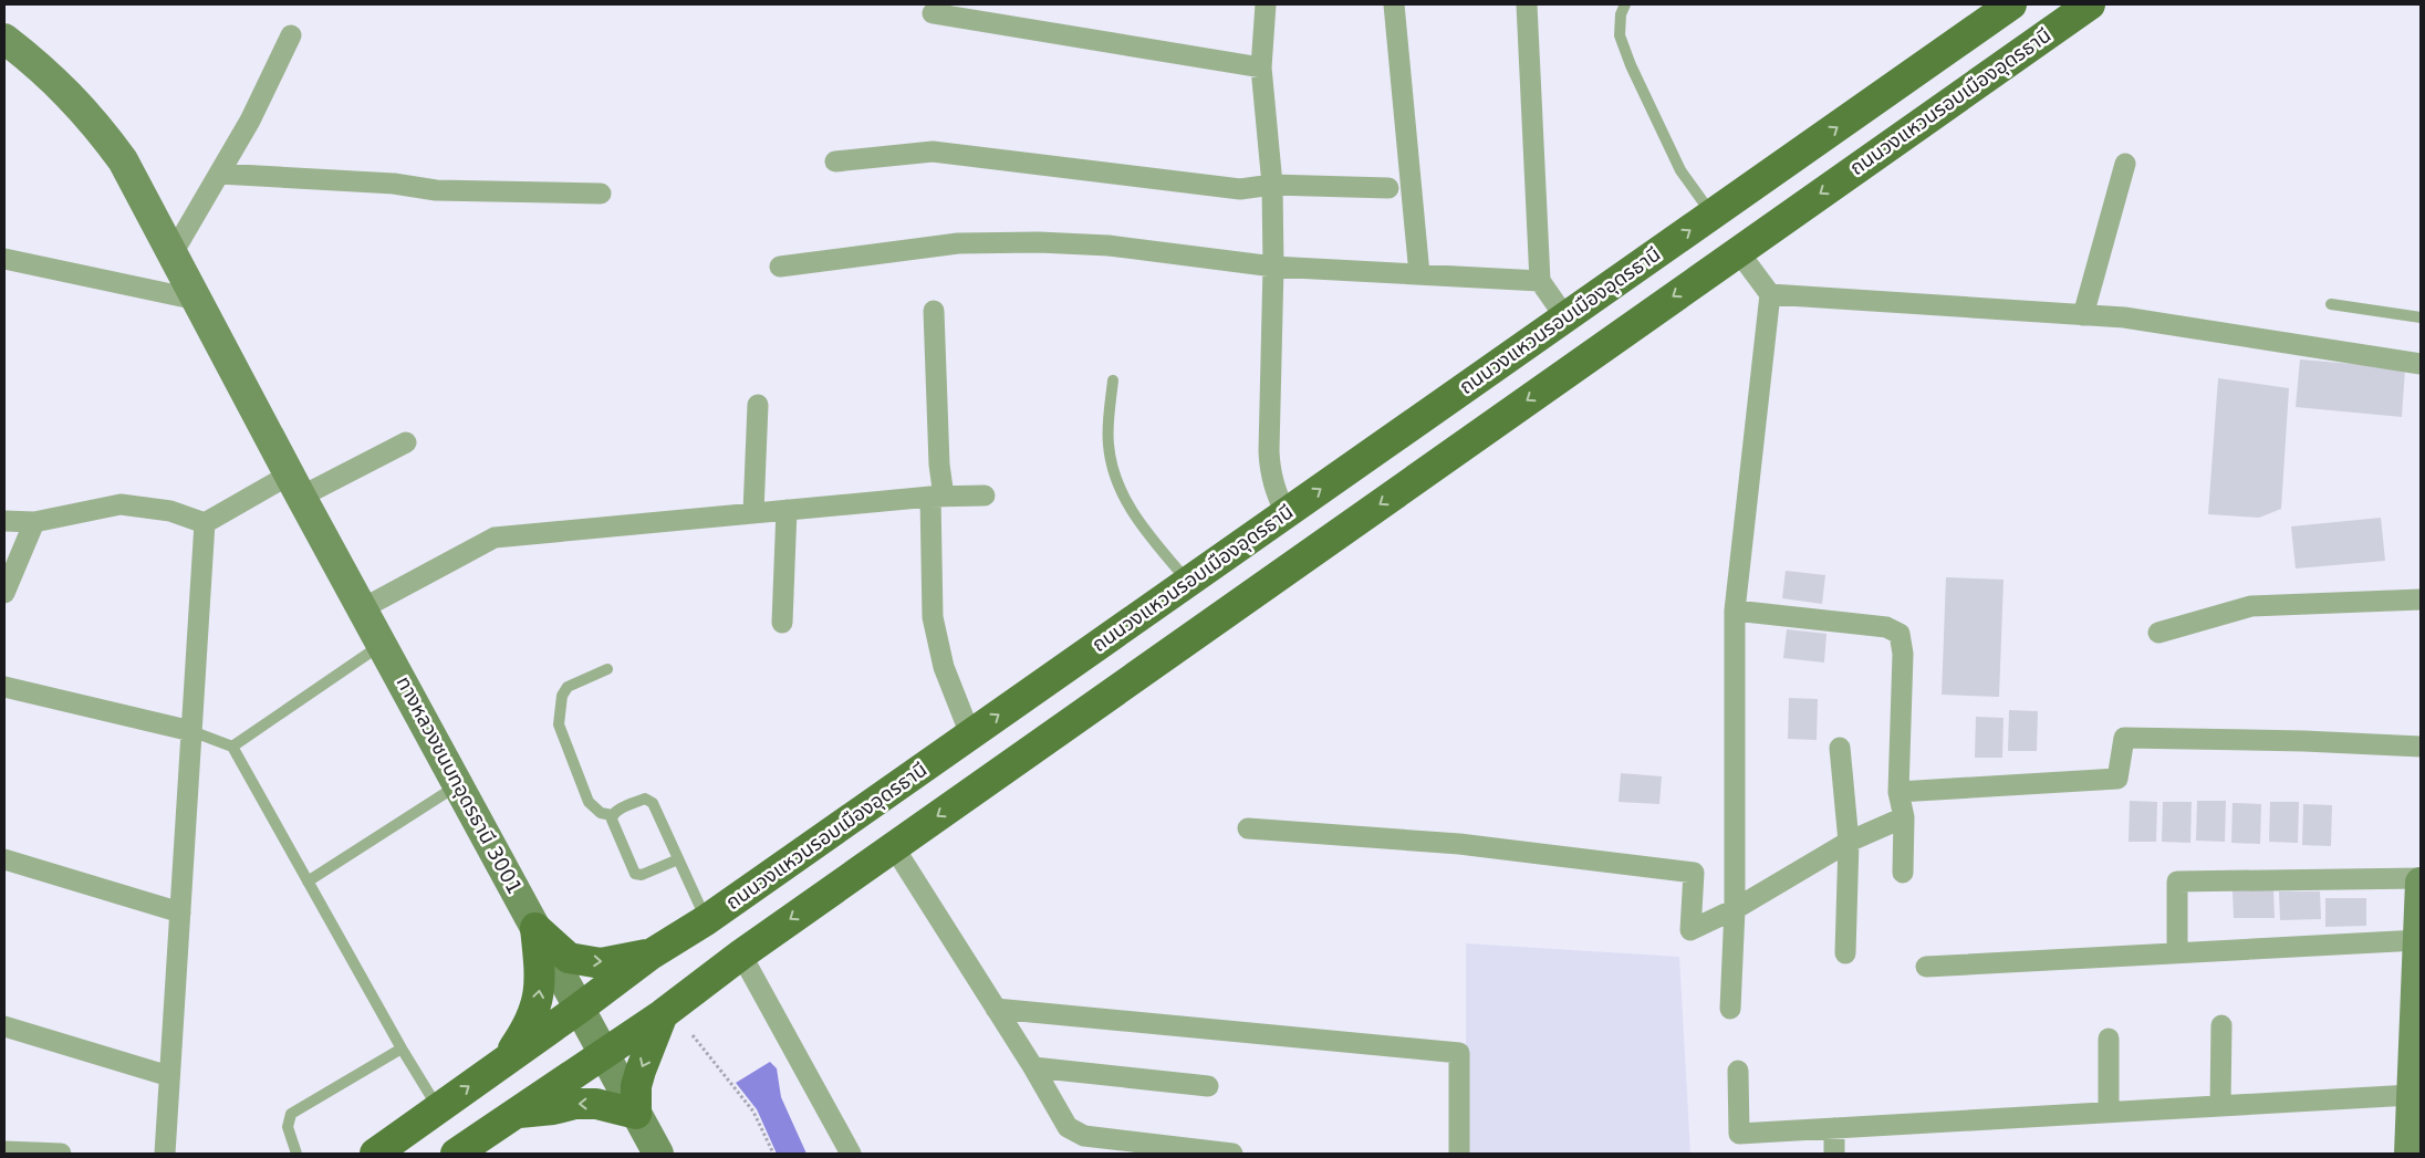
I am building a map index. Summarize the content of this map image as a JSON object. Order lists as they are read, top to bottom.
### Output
{
  "streets": {
    "main road": ["ถนนวงแหวนรอบเมืองอุดรธานี"],
    "street": ["ทางหลวงชนบทอุดรธานี 3001"]
  },
  "crossings": [
    ["ถนนวงแหวนรอบเมืองอุดรธานี", "ทางหลวงชนบทอุดรธานี 3001"]
  ]
}
